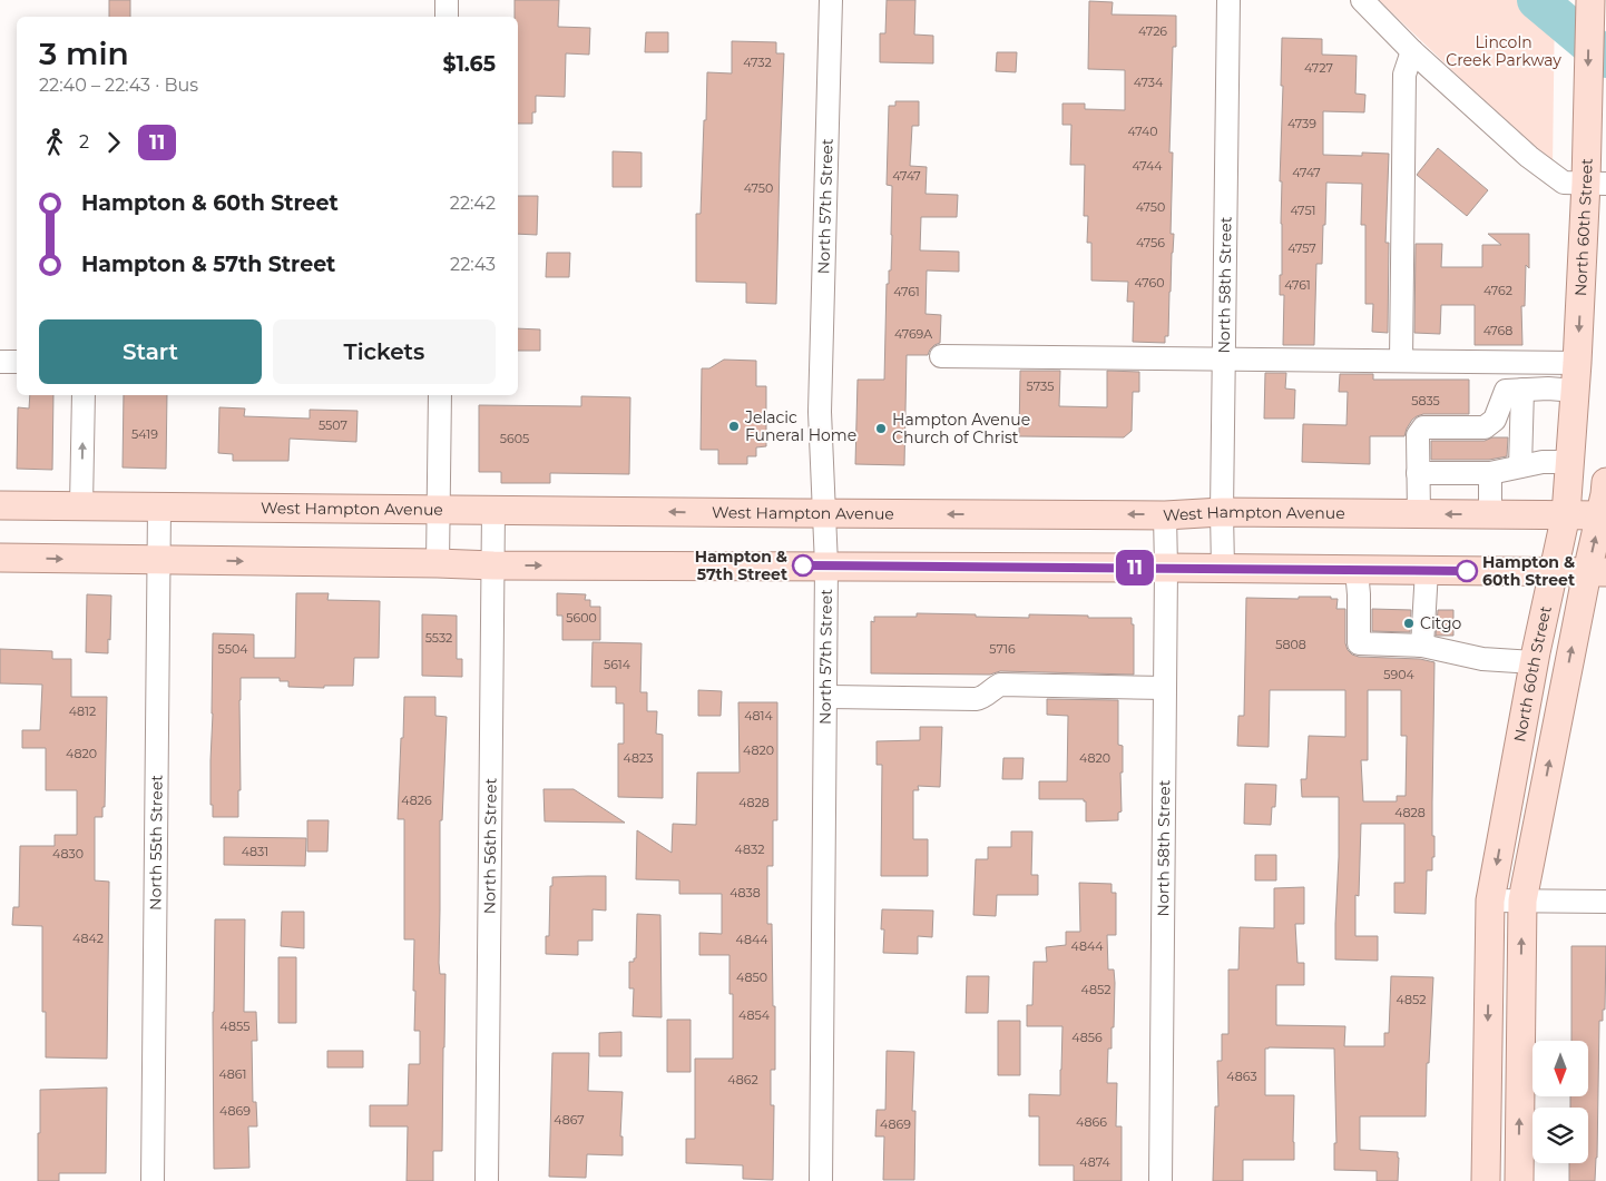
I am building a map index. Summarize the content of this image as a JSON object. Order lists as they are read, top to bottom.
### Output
{
  "streets": {
    "main road": ["North 60th Street", "West Hampton Avenue"],
    "street": [
      "North 57th Street",
      "North 58th Street",
      "North 55th Street",
      "North 56th Street"
    ]
  },
  "crossings": [
    ["North 57th Street", "West Hampton Avenue"],
    ["North 60th Street", "West Hampton Avenue"],
    ["North 58th Street", "West Hampton Avenue"],
    ["West Hampton Avenue", "North 55th Street"],
    ["West Hampton Avenue", "North 56th Street"]
  ],
  "parks": ["Lincoln Creek Parkway"],
  "places": [
    "Jelacic Funeral Home",
    "Hampton Avenue Church of Christ",
    "Hampton & 57th Street",
    "Hampton & 60th Street",
    "Citgo"
  ],
  "lines": ["bus line 11"],
  "house_numbers": [
    "4726",
    "4732",
    "4727",
    "4734",
    "4739",
    "4740",
    "4744",
    "4747",
    "4747",
    "4750",
    "4750",
    "4751",
    "4756",
    "4757",
    "4760",
    "4761",
    "4762",
    "4761",
    "4768",
    "4769A",
    "5735",
    "5835",
    "5507",
    "5419",
    "5605",
    "5600",
    "5532",
    "5808",
    "5504",
    "5716",
    "5614",
    "5904",
    "4812",
    "4814",
    "4820",
    "4820",
    "4823",
    "4820",
    "4826",
    "4828",
    "4828",
    "4832",
    "4831",
    "4830",
    "4838",
    "4842",
    "4844",
    "4844",
    "4850",
    "4852",
    "4852",
    "4854",
    "4855",
    "4856",
    "4861",
    "4863",
    "4862",
    "4869",
    "4867",
    "4866",
    "4869",
    "4874"
  ],
  "north": "bottom",
  "page": {
    "on_map": "11",
    "heading": ["3 min", "22:40 – 22:43 · Bus", "$1.65"],
    "legs": ["2", "11"],
    "list": [
      {
        "name": "Hampton & 60th Street",
        "value": "22:42"
      },
      {
        "name": "Hampton & 57th Street",
        "value": "22:43"
      }
    ],
    "buttons": ["Start", "Tickets"]
  }
}
